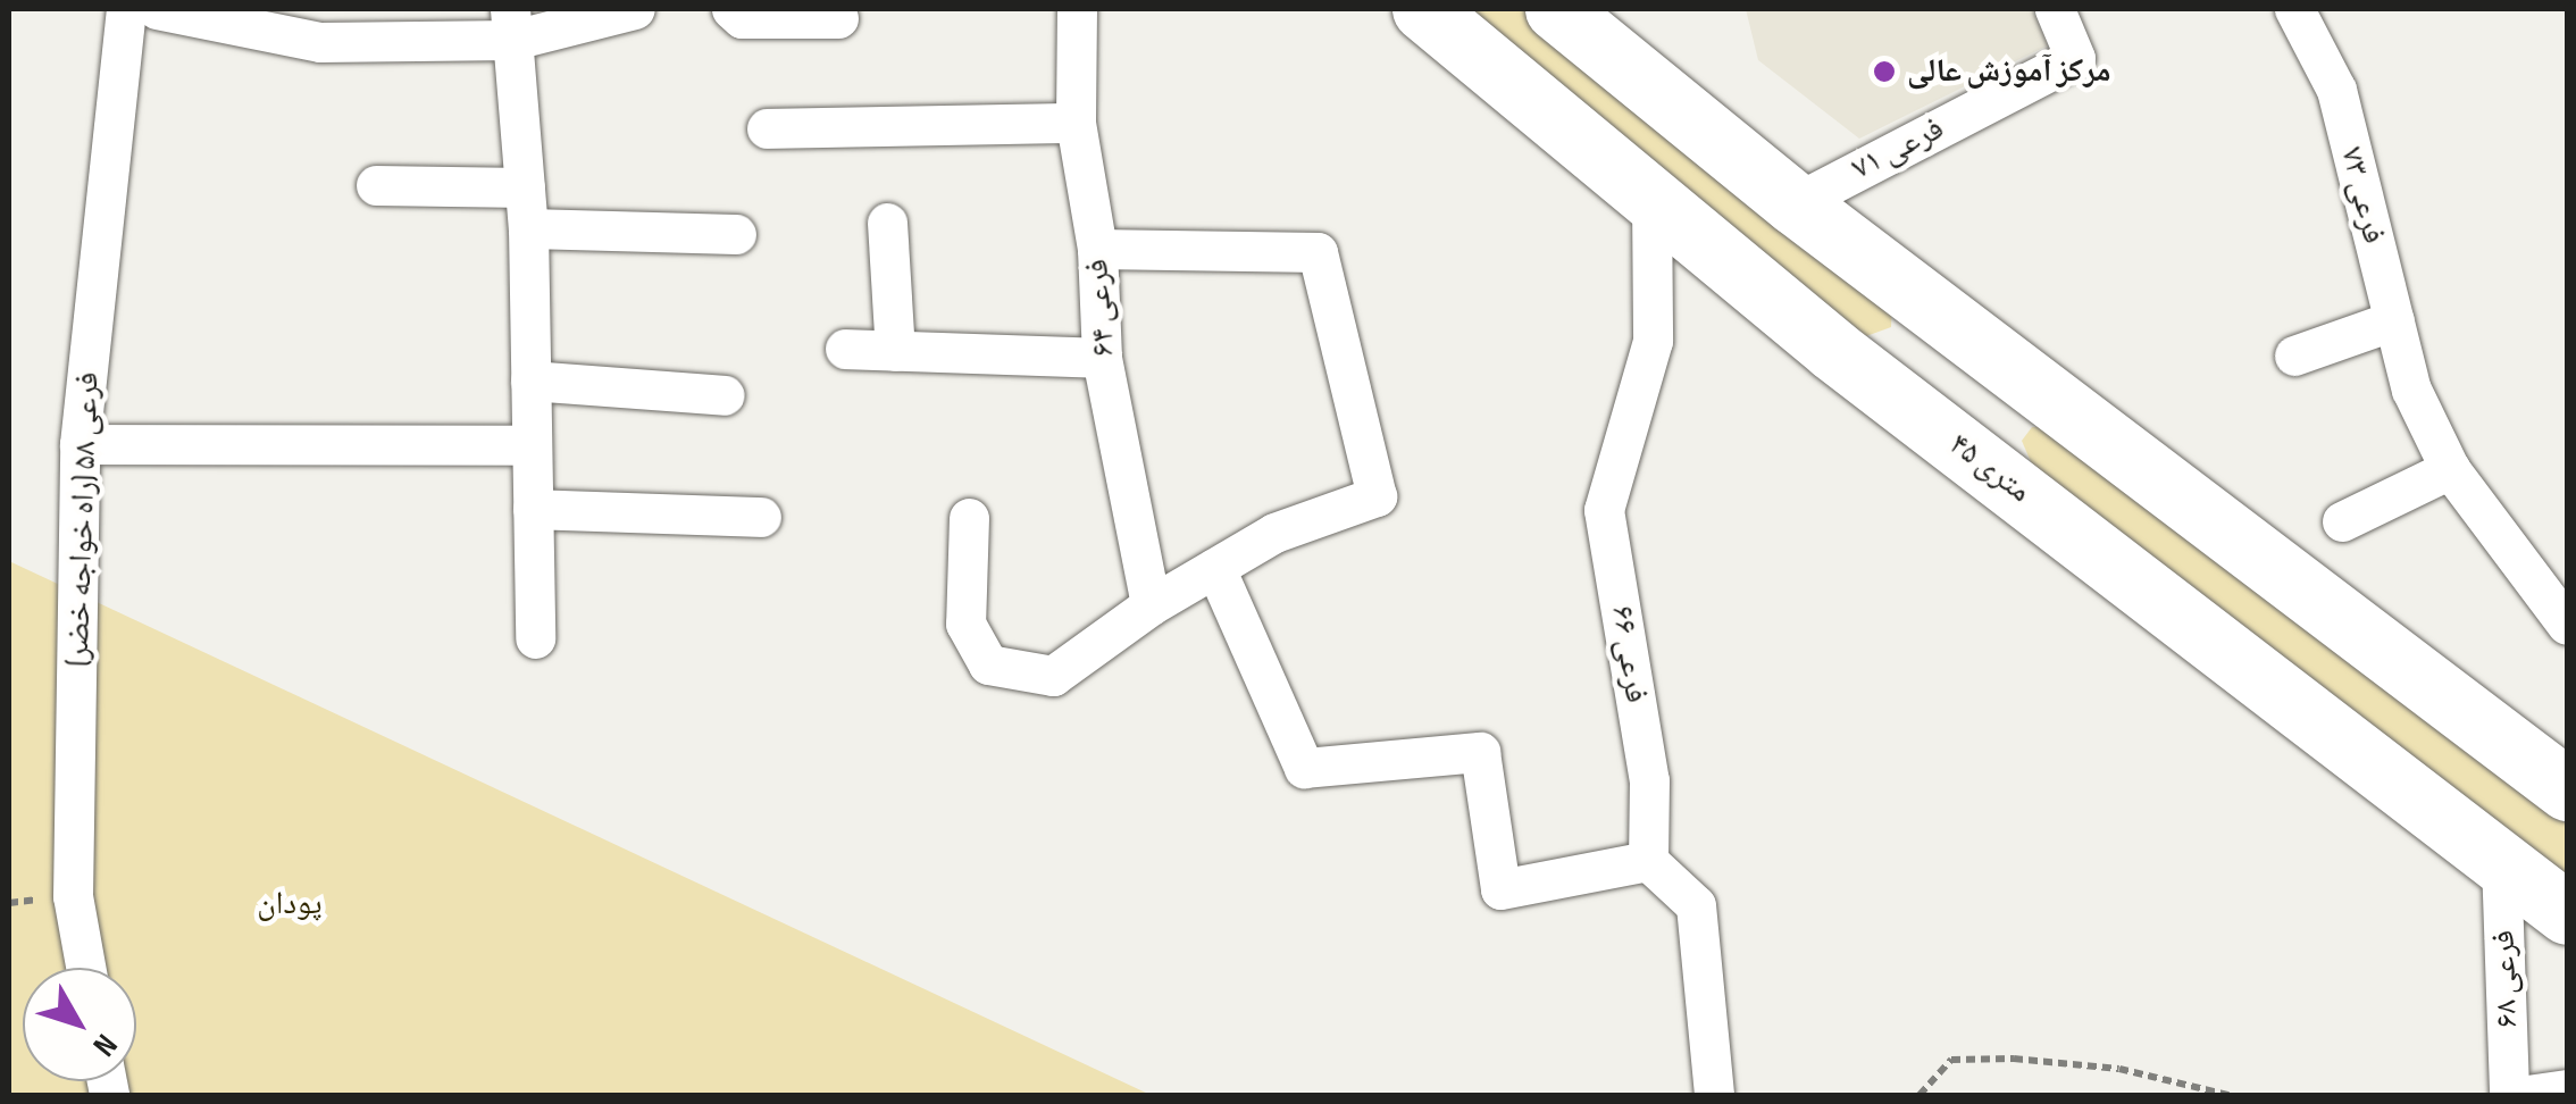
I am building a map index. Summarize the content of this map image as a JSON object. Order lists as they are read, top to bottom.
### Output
{
  "streets": {
    "main road": ["۴۵ متری"],
    "street": [
      "فرعی ۷۱",
      "فرعی ۷۳",
      "فرعی ۶۴",
      "فرعی ۵۸ (راه خواجه خضر)",
      "فرعی ۶۶",
      "فرعی ۶۸"
    ]
  },
  "crossings": [
    ["۴۵ متری", "فرعی ۶۶"],
    ["۴۵ متری", "فرعی ۶۸"]
  ],
  "parks": ["پودان"],
  "places": ["مرکز آموزش عالی"],
  "north": "bottom right"
}
